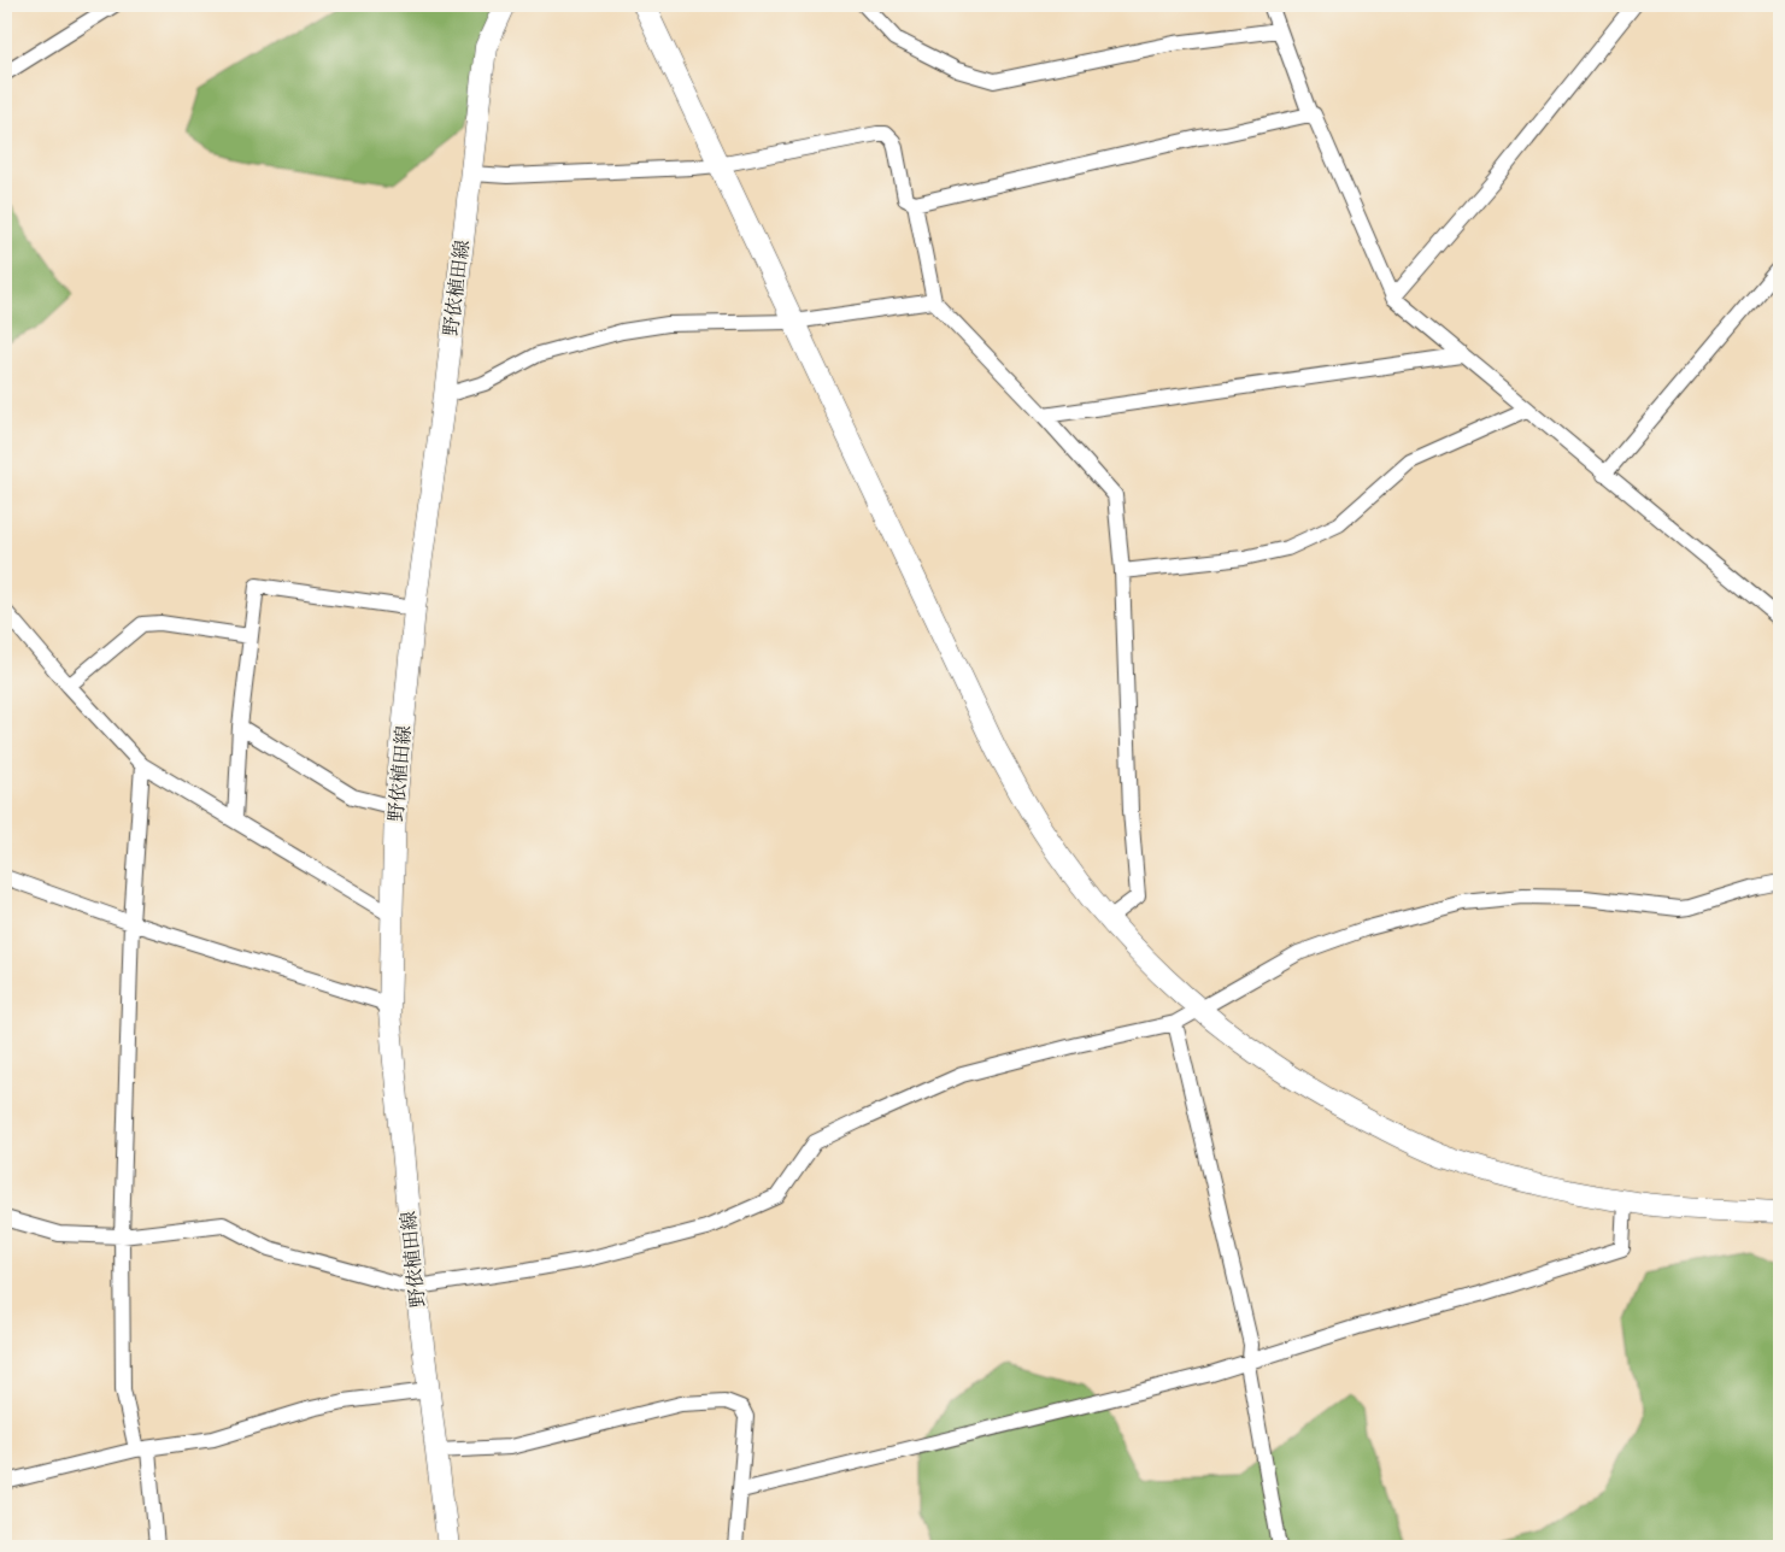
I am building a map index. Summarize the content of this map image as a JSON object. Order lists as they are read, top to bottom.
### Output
{
  "streets": {
    "street": ["野依植田線"]
  }
}
